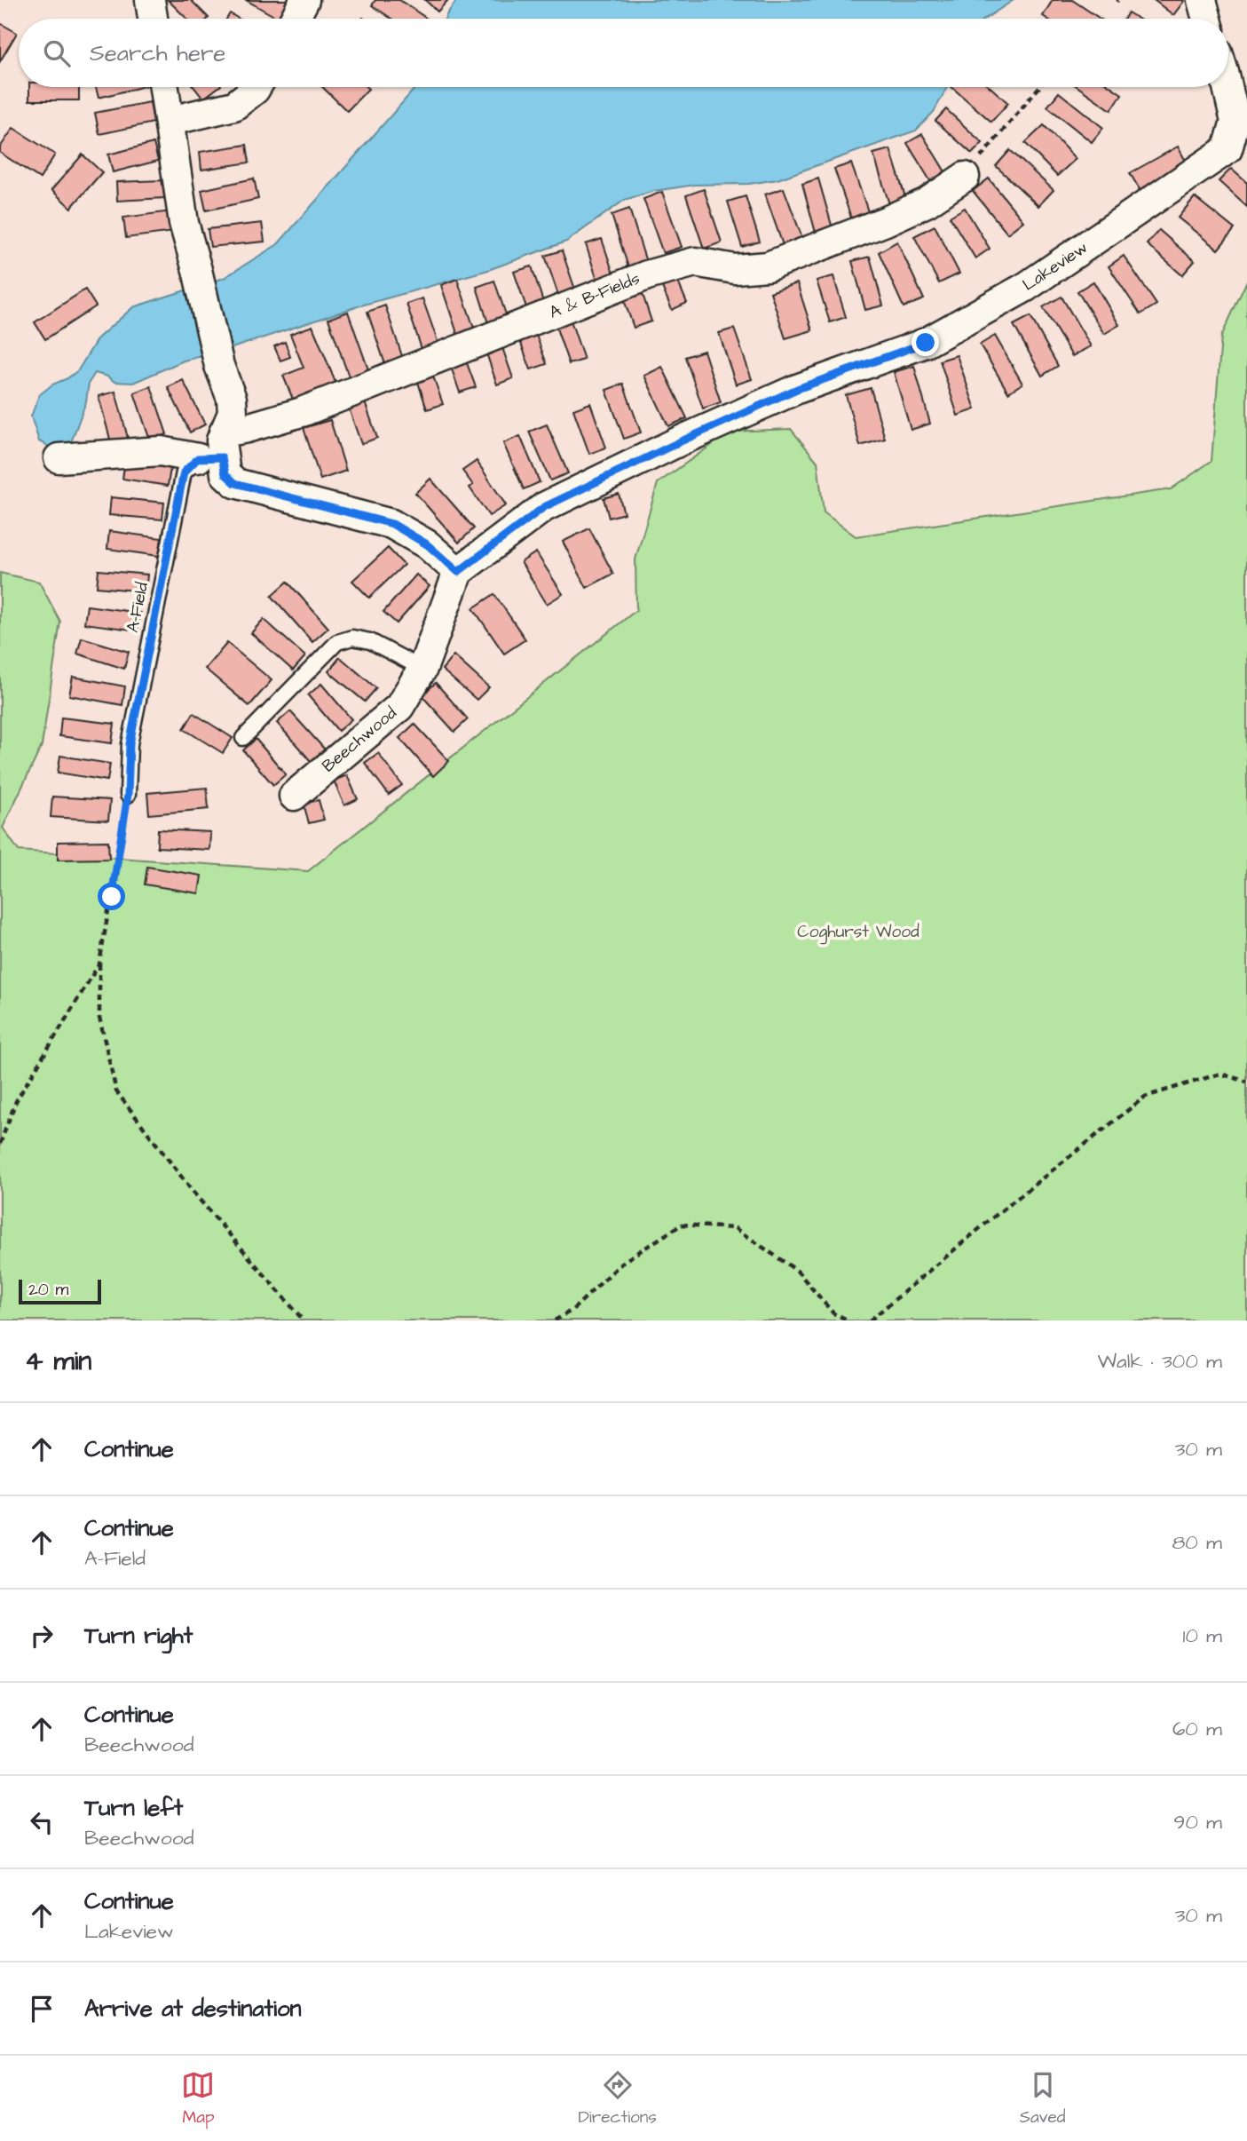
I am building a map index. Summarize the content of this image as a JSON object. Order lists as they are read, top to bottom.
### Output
{
  "streets": {
    "street": ["Lakeview", "A & B-Fields", "Beechwood"],
    "lane": ["A-Field"]
  },
  "crossings": [
    ["Lakeview", "Beechwood"],
    ["A & B-Fields", "A-Field"]
  ],
  "parks": ["Coghurst Wood"],
  "scale_bar": "20 m",
  "page": {
    "search": "Search here",
    "scale": "20 m",
    "heading": ["4 min", "Walk · 300 m"],
    "list": [
      ["Continue", "30 m"],
      ["Continue", "A-Field", "80 m"],
      ["Turn right", "10 m"],
      ["Continue", "Beechwood", "60 m"],
      ["Turn left", "Beechwood", "90 m"],
      ["Continue", "Lakeview", "30 m"],
      "Arrive at destination"
    ],
    "nav": ["Map", "Directions", "Saved"]
  }
}
